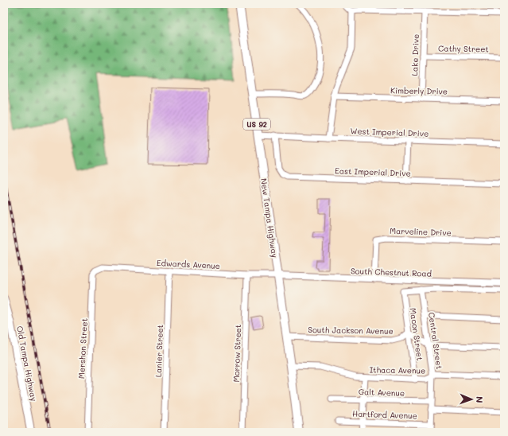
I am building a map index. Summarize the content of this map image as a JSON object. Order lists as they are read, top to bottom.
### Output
{
  "streets": {
    "main road": ["US 92", "New Tampa Highway", "Old Tampa Highway"],
    "street": [
      "Cathy Street",
      "Lake Drive",
      "Kimberly Drive",
      "West Imperial Drive",
      "East Imperial Drive",
      "Marveline Drive",
      "Edwards Avenue",
      "South Chestnut Road",
      "South Jackson Avenue",
      "Macon Street",
      "Central Street",
      "Mershon Street",
      "Lanier Street",
      "Morrow Street",
      "Ithaca Avenue",
      "Galt Avenue",
      "Hartford Avenue"
    ]
  },
  "crossings": [
    ["Cathy Street", "Lake Drive"],
    ["Lake Drive", "Kimberly Drive"],
    ["West Imperial Drive", "East Imperial Drive"],
    ["West Imperial Drive", "New Tampa Highway"],
    ["New Tampa Highway", "Edwards Avenue"],
    ["New Tampa Highway", "South Chestnut Road"],
    ["New Tampa Highway", "South Jackson Avenue"],
    ["New Tampa Highway", "Ithaca Avenue"],
    ["Marveline Drive", "South Chestnut Road"],
    ["Edwards Avenue", "South Chestnut Road"],
    ["Edwards Avenue", "Mershon Street"],
    ["Edwards Avenue", "Lanier Street"],
    ["Edwards Avenue", "Morrow Street"],
    ["South Jackson Avenue", "Macon Street"],
    ["Macon Street", "Central Street"],
    ["Macon Street", "Ithaca Avenue"],
    ["Central Street", "Ithaca Avenue"],
    ["Central Street", "Galt Avenue"],
    ["Central Street", "Hartford Avenue"]
  ],
  "north": "right"
}
